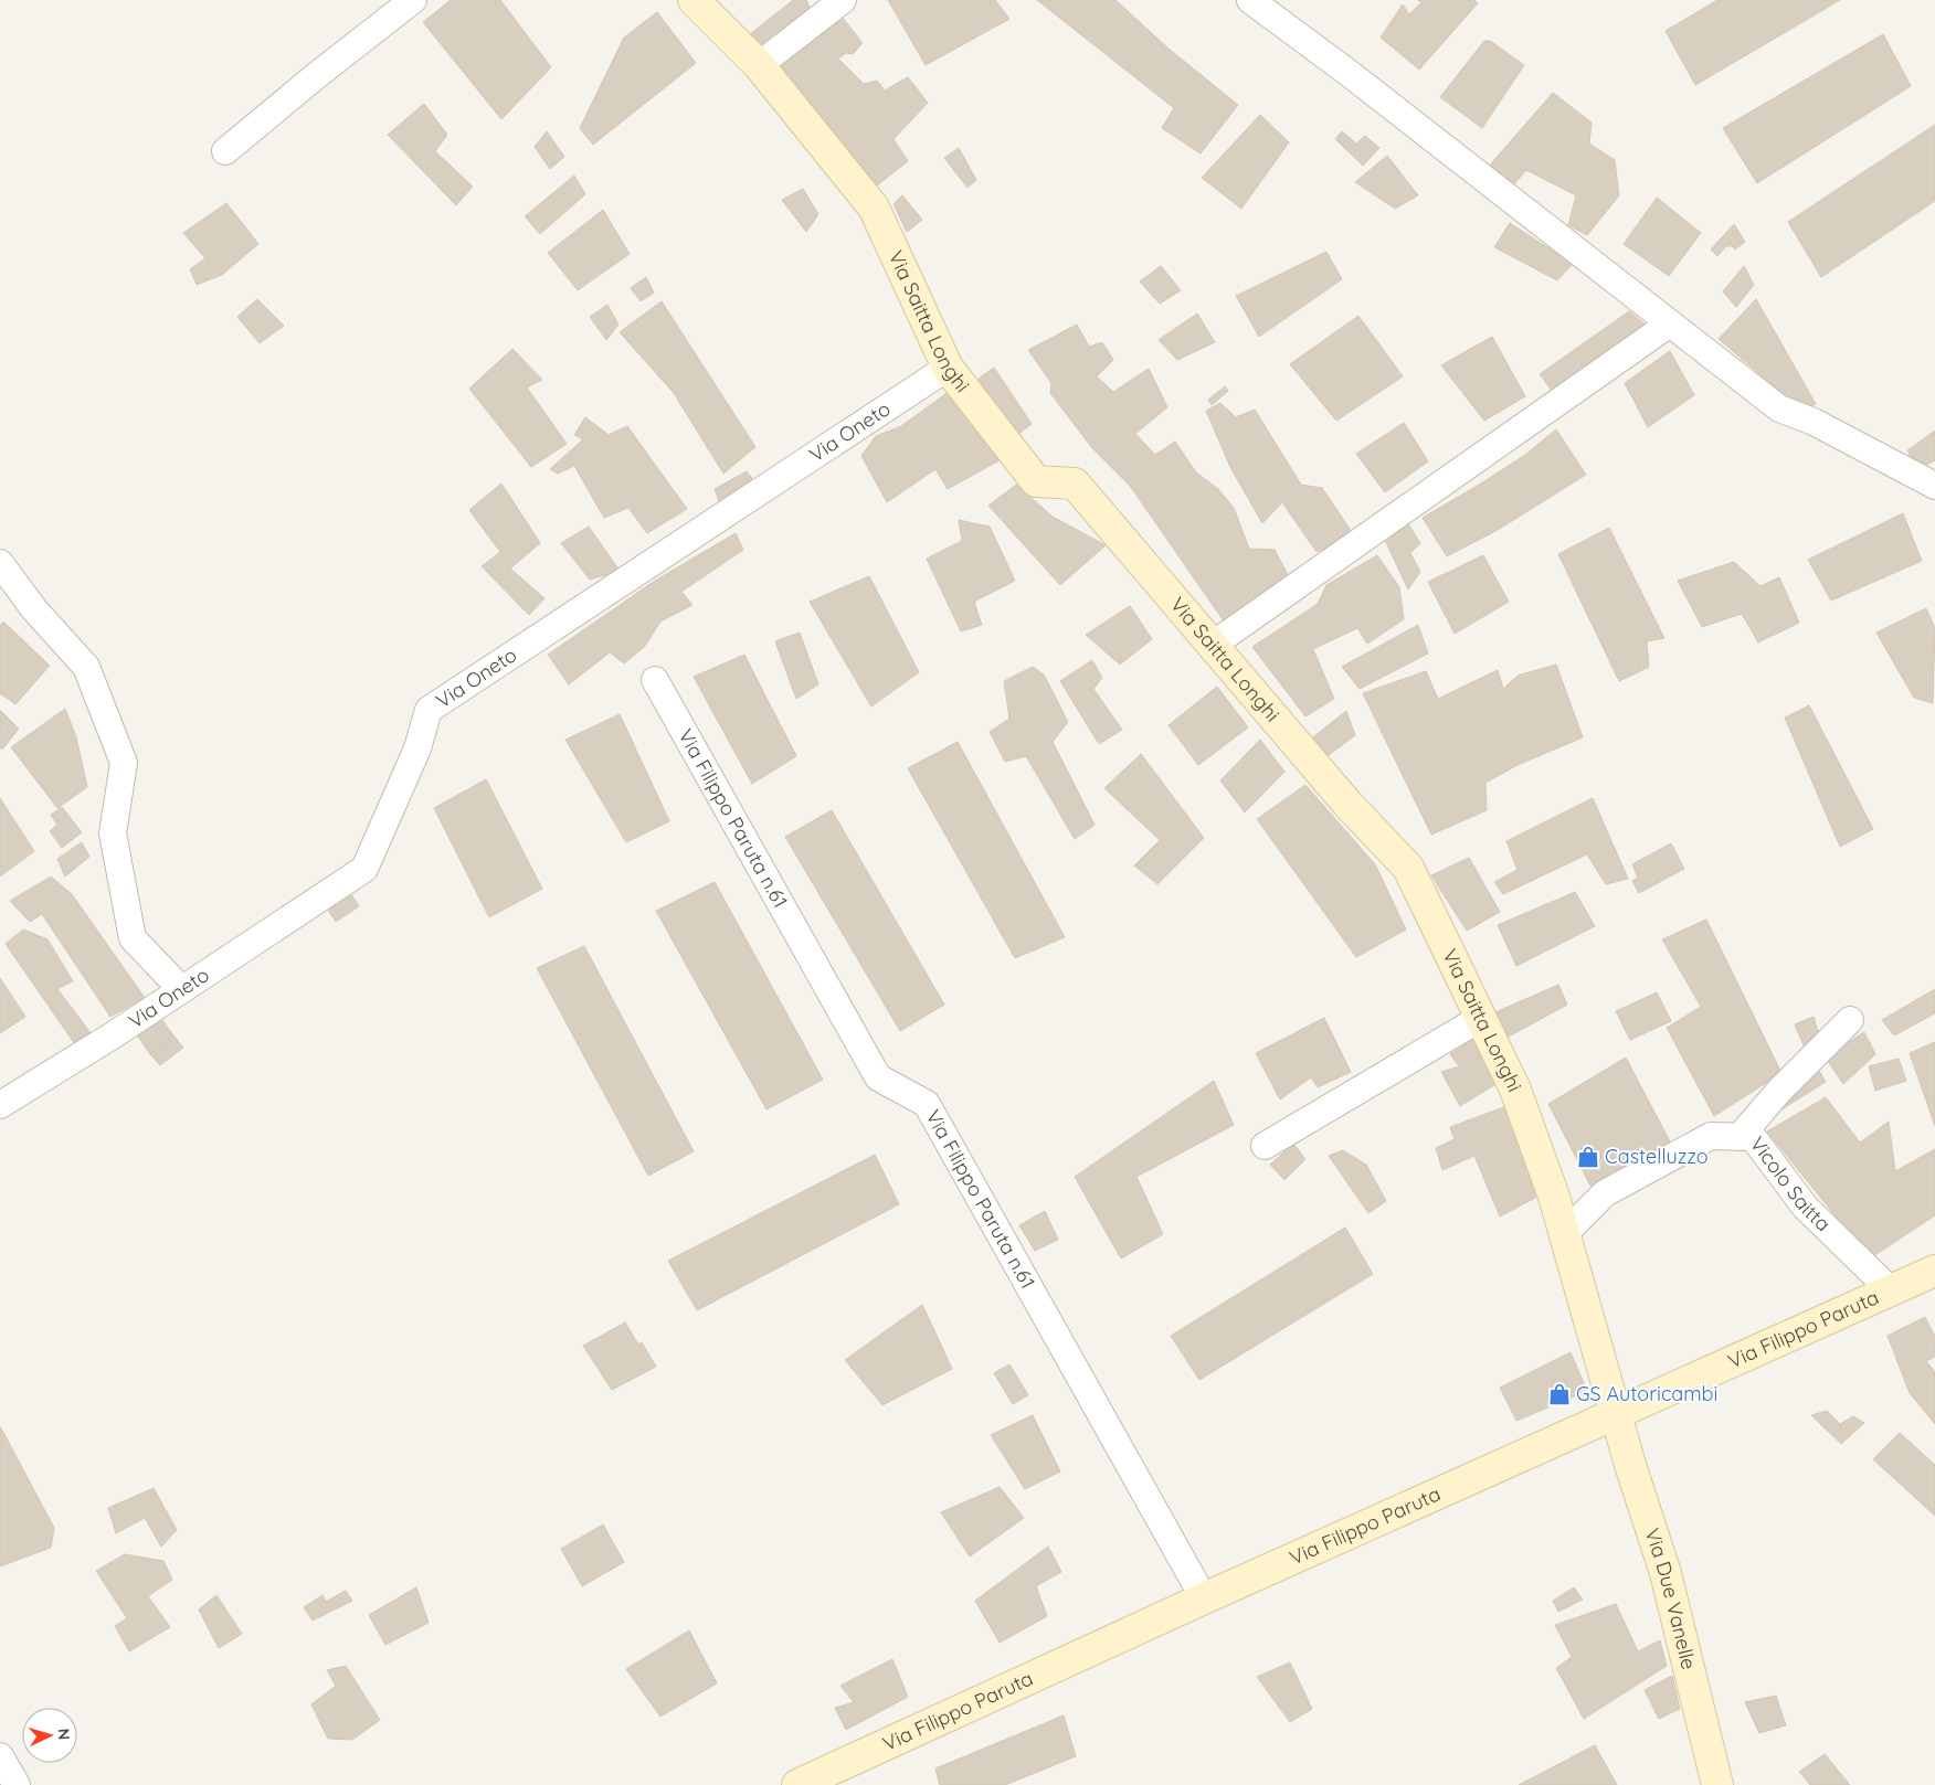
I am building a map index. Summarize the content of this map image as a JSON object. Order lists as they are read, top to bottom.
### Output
{
  "streets": {
    "street": [
      "Via Saitta Longhi",
      "Via Oneto",
      "Via Filippo Paruta n.61",
      "Vicolo Saitta",
      "Via Filippo Paruta",
      "Via Due Vanelle"
    ]
  },
  "crossings": [
    ["Via Saitta Longhi", "Via Oneto"],
    ["Via Saitta Longhi", "Vicolo Saitta"],
    ["Via Saitta Longhi", "Via Filippo Paruta"],
    ["Via Saitta Longhi", "Via Due Vanelle"],
    ["Via Filippo Paruta n.61", "Via Filippo Paruta"],
    ["Vicolo Saitta", "Via Filippo Paruta"],
    ["Via Filippo Paruta", "Via Due Vanelle"]
  ],
  "places": {
    "shop": ["Castelluzzo", "GS Autoricambi"]
  },
  "north": "right"
}
